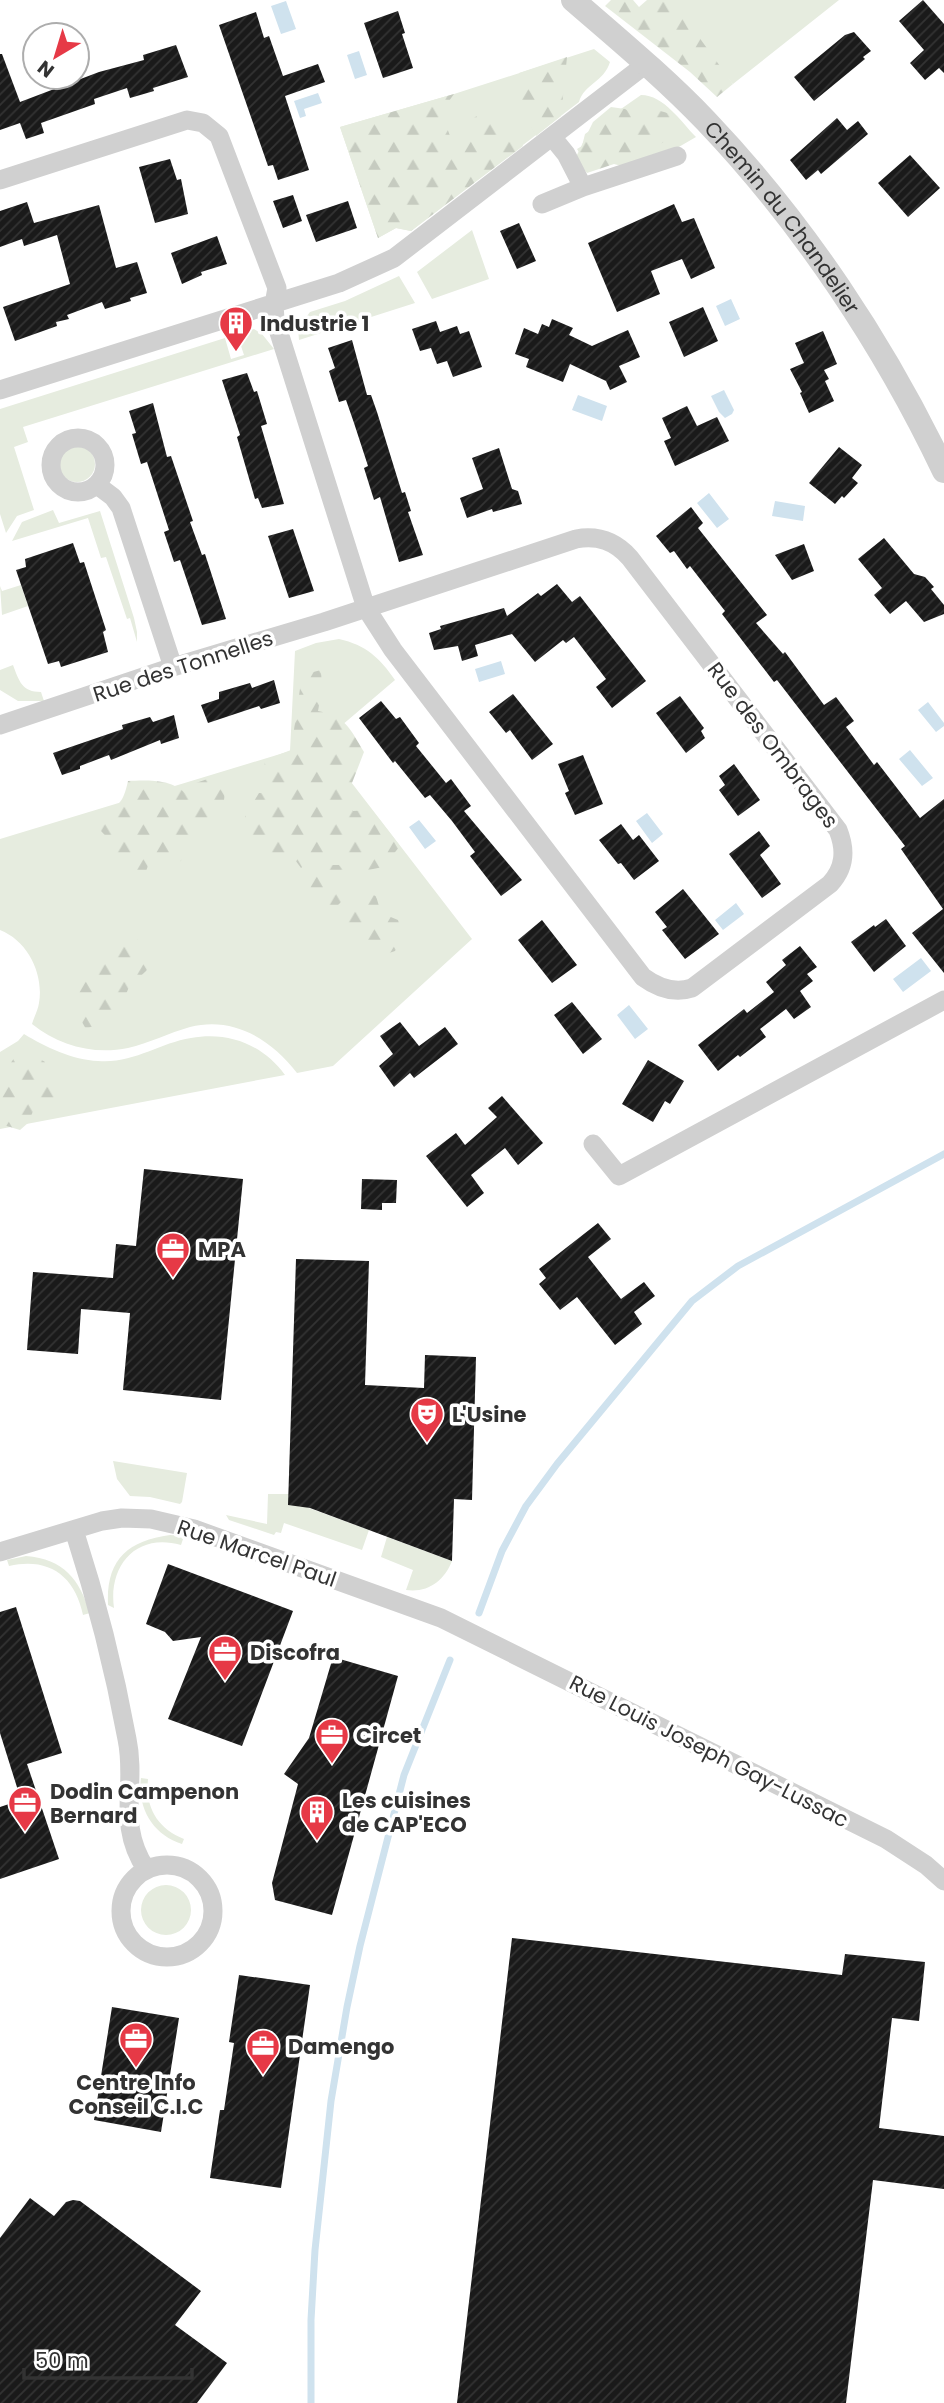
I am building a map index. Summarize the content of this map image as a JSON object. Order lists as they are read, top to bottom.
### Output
{
  "streets": {
    "street": [
      "Chemin du Chandelier",
      "Rue des Tonnelles",
      "Rue des Ombrages",
      "Rue Marcel Paul",
      "Rue Louis Joseph Gay-Lussac"
    ]
  },
  "crossings": [
    ["Rue des Tonnelles", "Rue des Ombrages"],
    ["Rue Marcel Paul", "Rue Louis Joseph Gay-Lussac"]
  ],
  "places": {
    "building": ["Industrie 1", "Les cuisines de CAP'ECO"],
    "office": [
      "MPA",
      "Discofra",
      "Circet",
      "Dodin Campenon Bernard",
      "Centre Info Conseil C.I.C",
      "Damengo"
    ],
    "theatre": ["L'Usine"]
  },
  "scale_bar": "50 m",
  "north": "bottom left"
}
